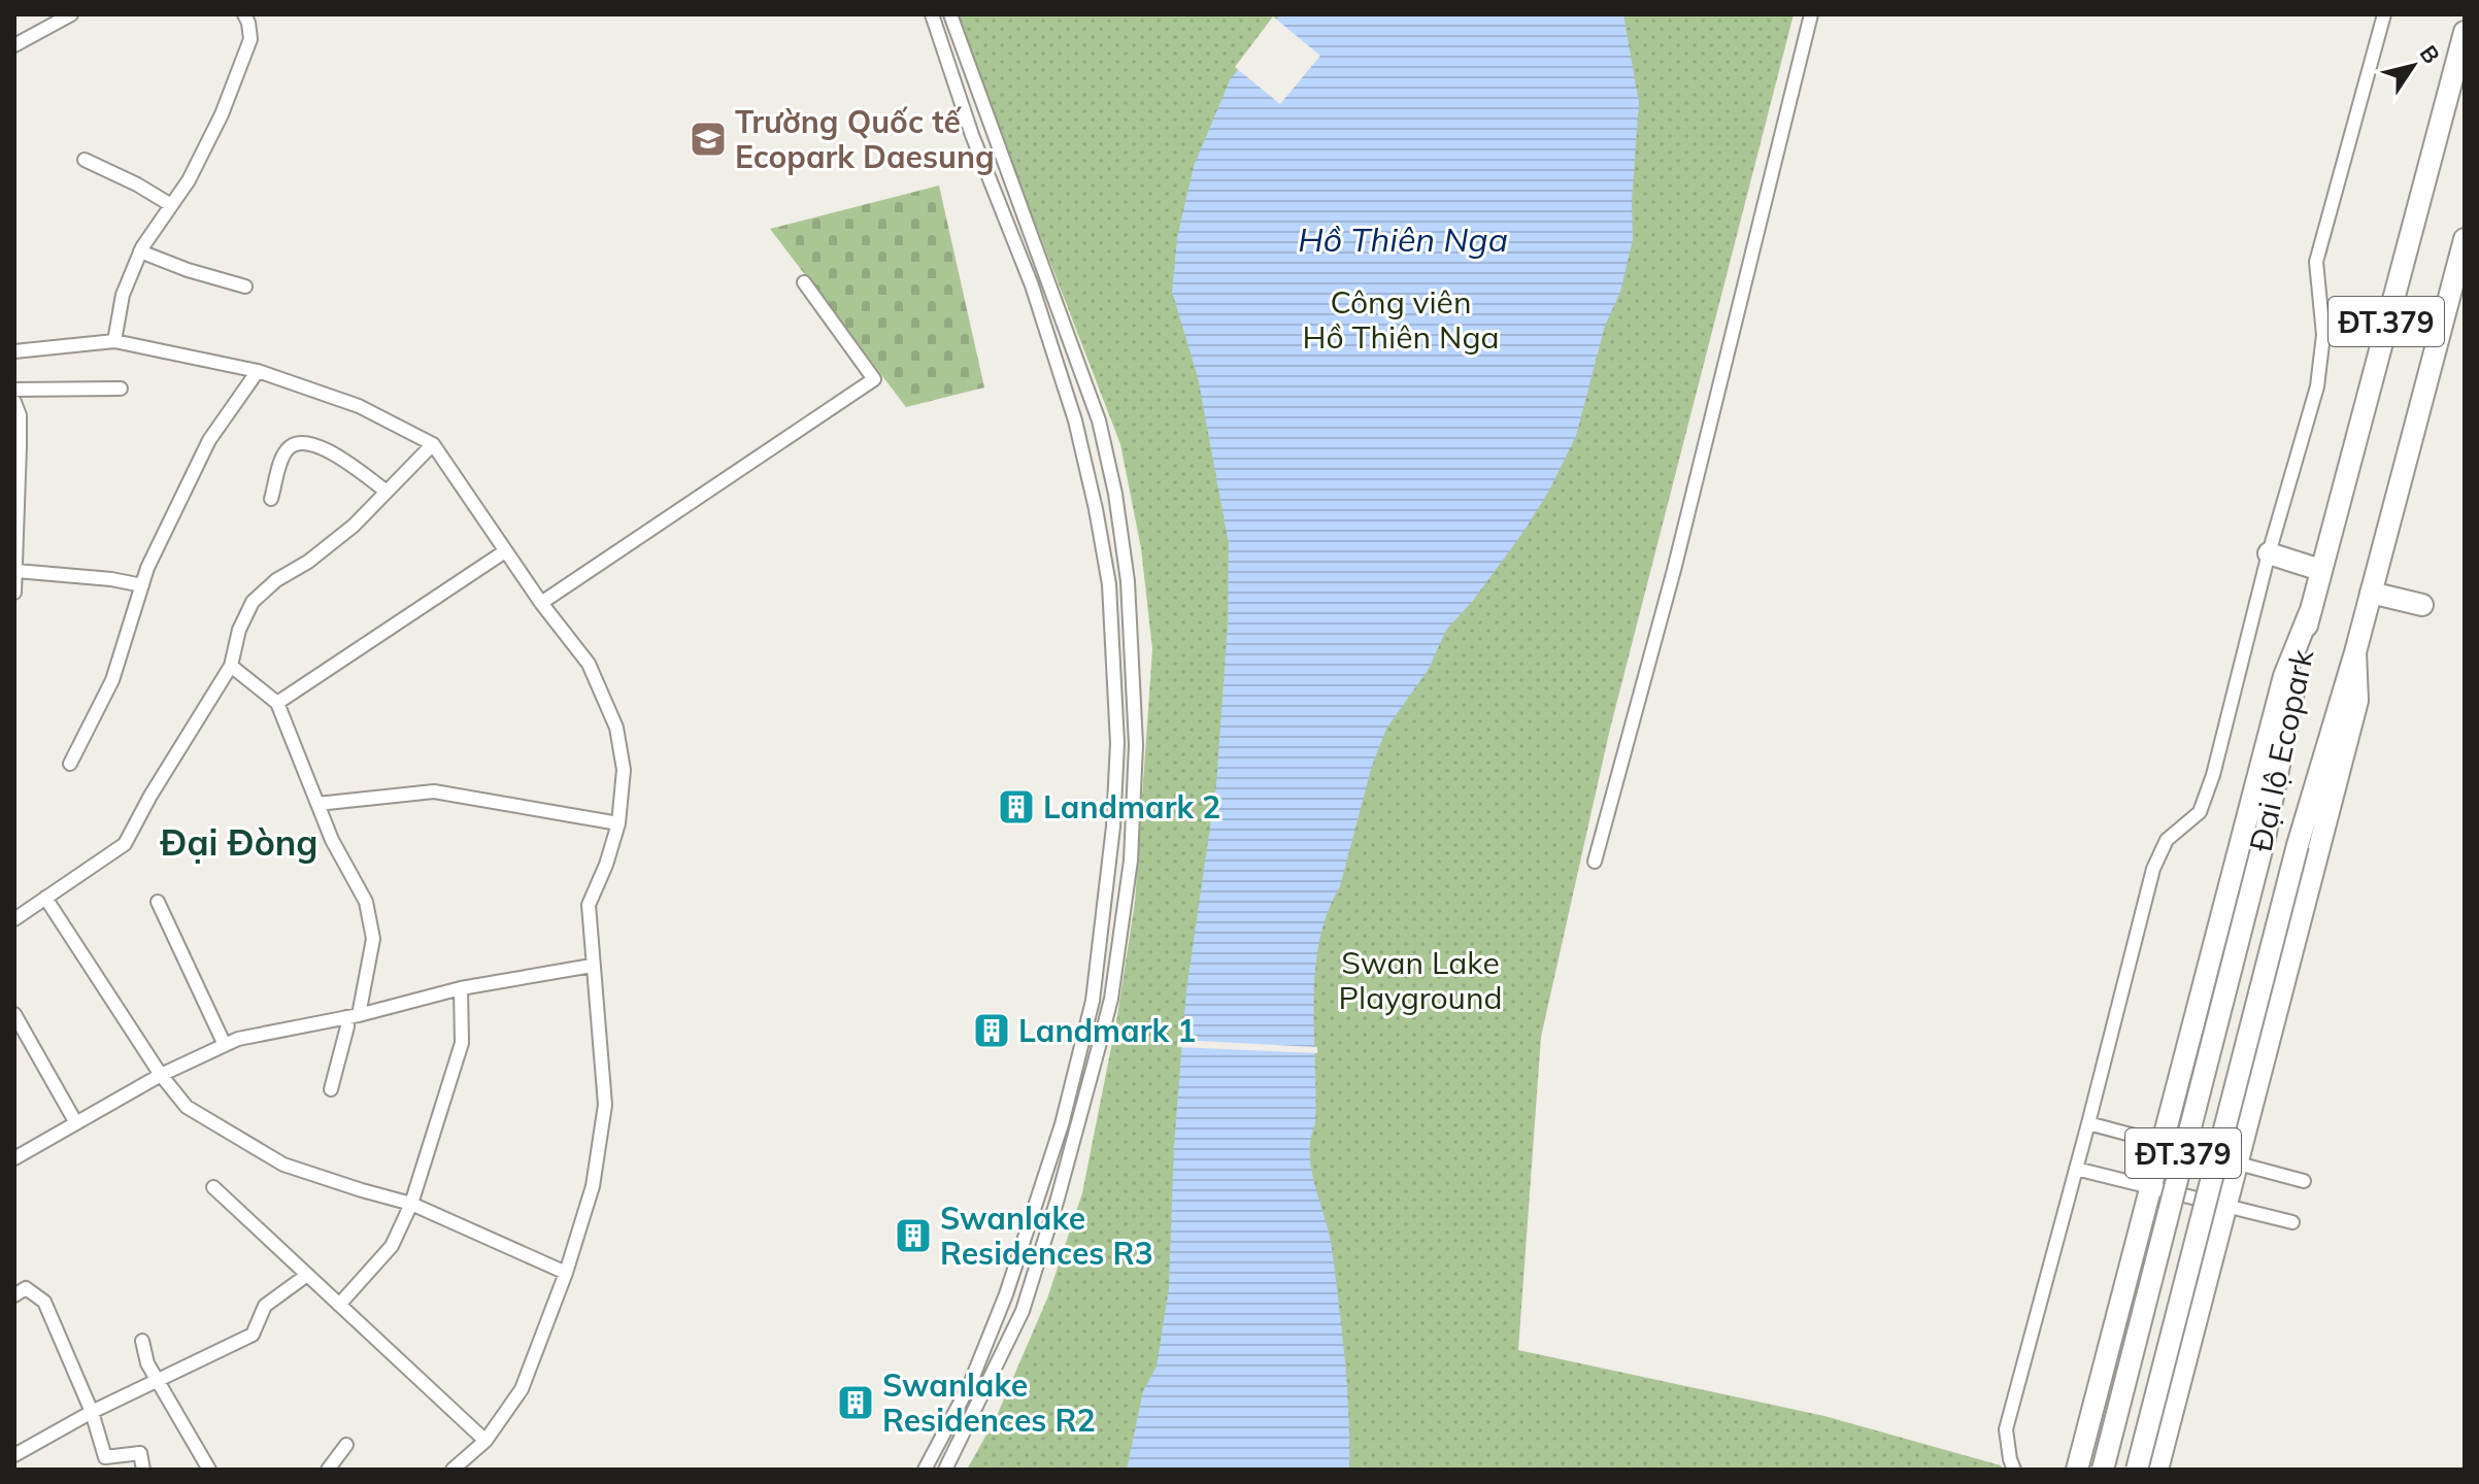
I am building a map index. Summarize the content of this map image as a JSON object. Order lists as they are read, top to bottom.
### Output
{
  "streets": {
    "highway": ["ĐT.379", "Đại lộ Ecopark"]
  },
  "districts": ["Đại Đòng"],
  "water": ["Hồ Thiên Nga"],
  "parks": ["Công viên Hồ Thiên Nga", "Swan Lake Playground"],
  "places": {
    "school or university": ["Trường Quốc tế Ecopark Daesung"],
    "building": [
      "Landmark 2",
      "Landmark 1",
      "Swanlake Residences R3",
      "Swanlake Residences R2"
    ]
  },
  "north": "top right"
}
